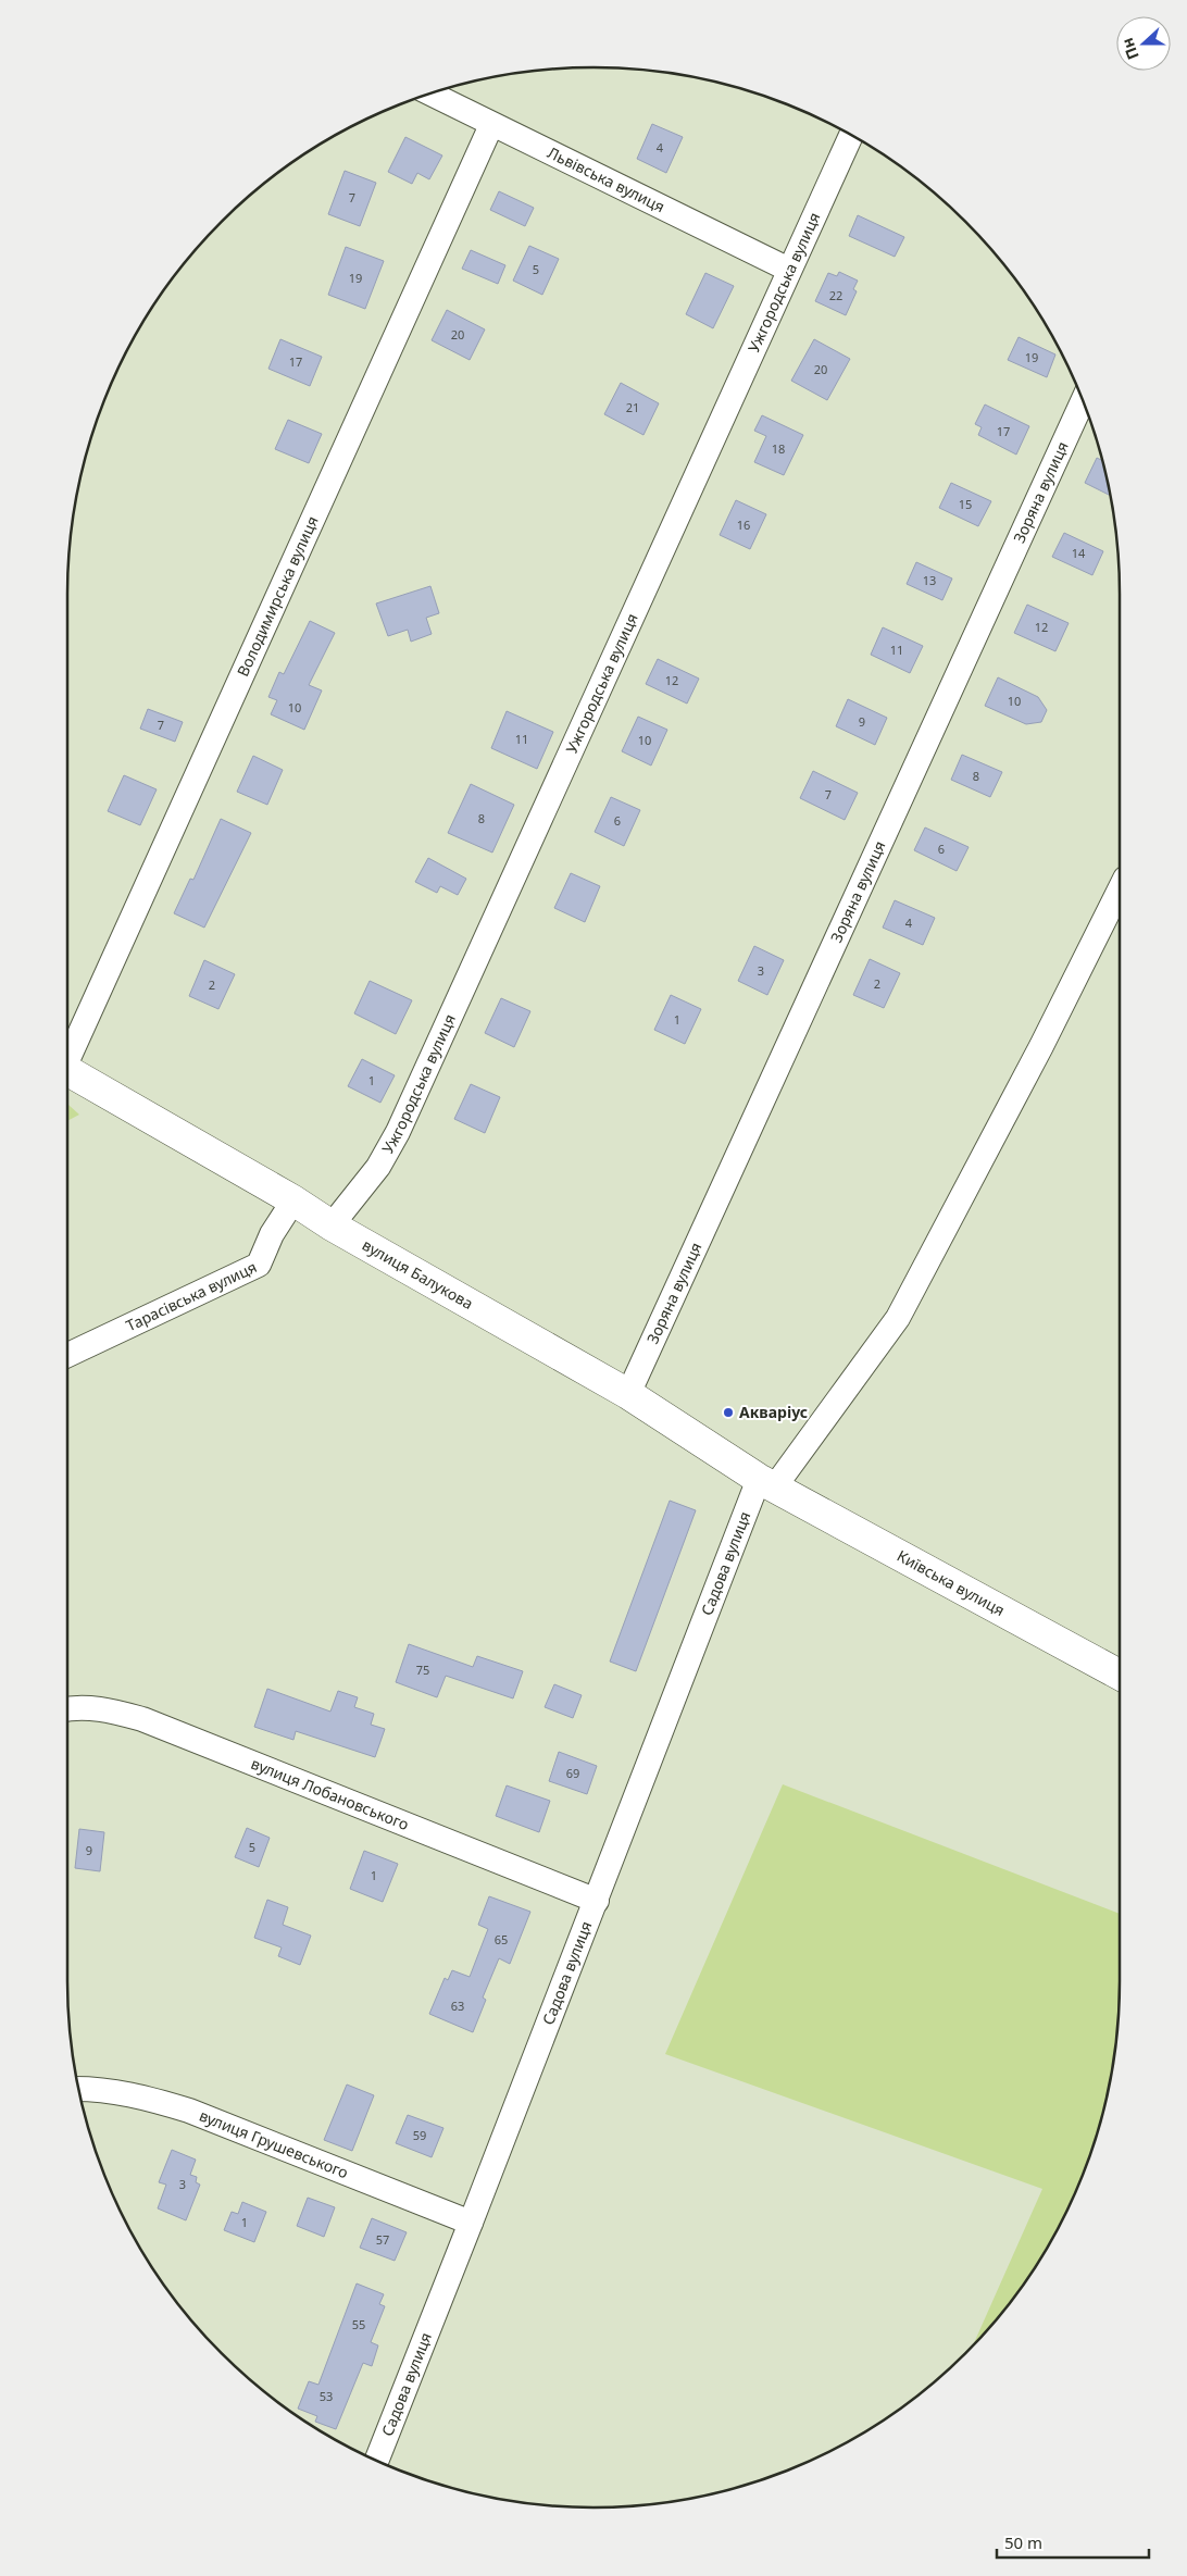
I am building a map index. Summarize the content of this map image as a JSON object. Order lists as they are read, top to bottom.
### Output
{
  "streets": {
    "main road": ["вулиця Балукова", "Київська вулиця"],
    "street": [
      "Львівська вулиця",
      "Ужгородська вулиця",
      "Зоряна вулиця",
      "Володимирська вулиця",
      "Тарасівська вулиця",
      "Садова вулиця",
      "вулиця Лобановського",
      "вулиця Грушевського"
    ]
  },
  "crossings": [
    ["Львівська вулиця", "Ужгородська вулиця"],
    ["Львівська вулиця", "Володимирська вулиця"],
    ["Ужгородська вулиця", "вулиця Балукова"],
    ["Зоряна вулиця", "вулиця Балукова"],
    ["вулиця Балукова", "Тарасівська вулиця"],
    ["вулиця Балукова", "Садова вулиця"],
    ["вулиця Балукова", "Київська вулиця"],
    ["Садова вулиця", "Київська вулиця"],
    ["Садова вулиця", "вулиця Лобановського"],
    ["Садова вулиця", "вулиця Грушевського"]
  ],
  "places": ["Акваріус"],
  "house_numbers": [
    "4",
    "7",
    "5",
    "19",
    "22",
    "20",
    "19",
    "17",
    "20",
    "21",
    "17",
    "18",
    "15",
    "16",
    "14",
    "13",
    "12",
    "11",
    "12",
    "10",
    "10",
    "9",
    "7",
    "11",
    "10",
    "8",
    "7",
    "8",
    "6",
    "6",
    "4",
    "3",
    "2",
    "2",
    "1",
    "1",
    "75",
    "69",
    "5",
    "9",
    "1",
    "65",
    "63",
    "59",
    "3",
    "1",
    "57",
    "55",
    "53"
  ],
  "scale_bar": "50 m",
  "north": "left"
}
